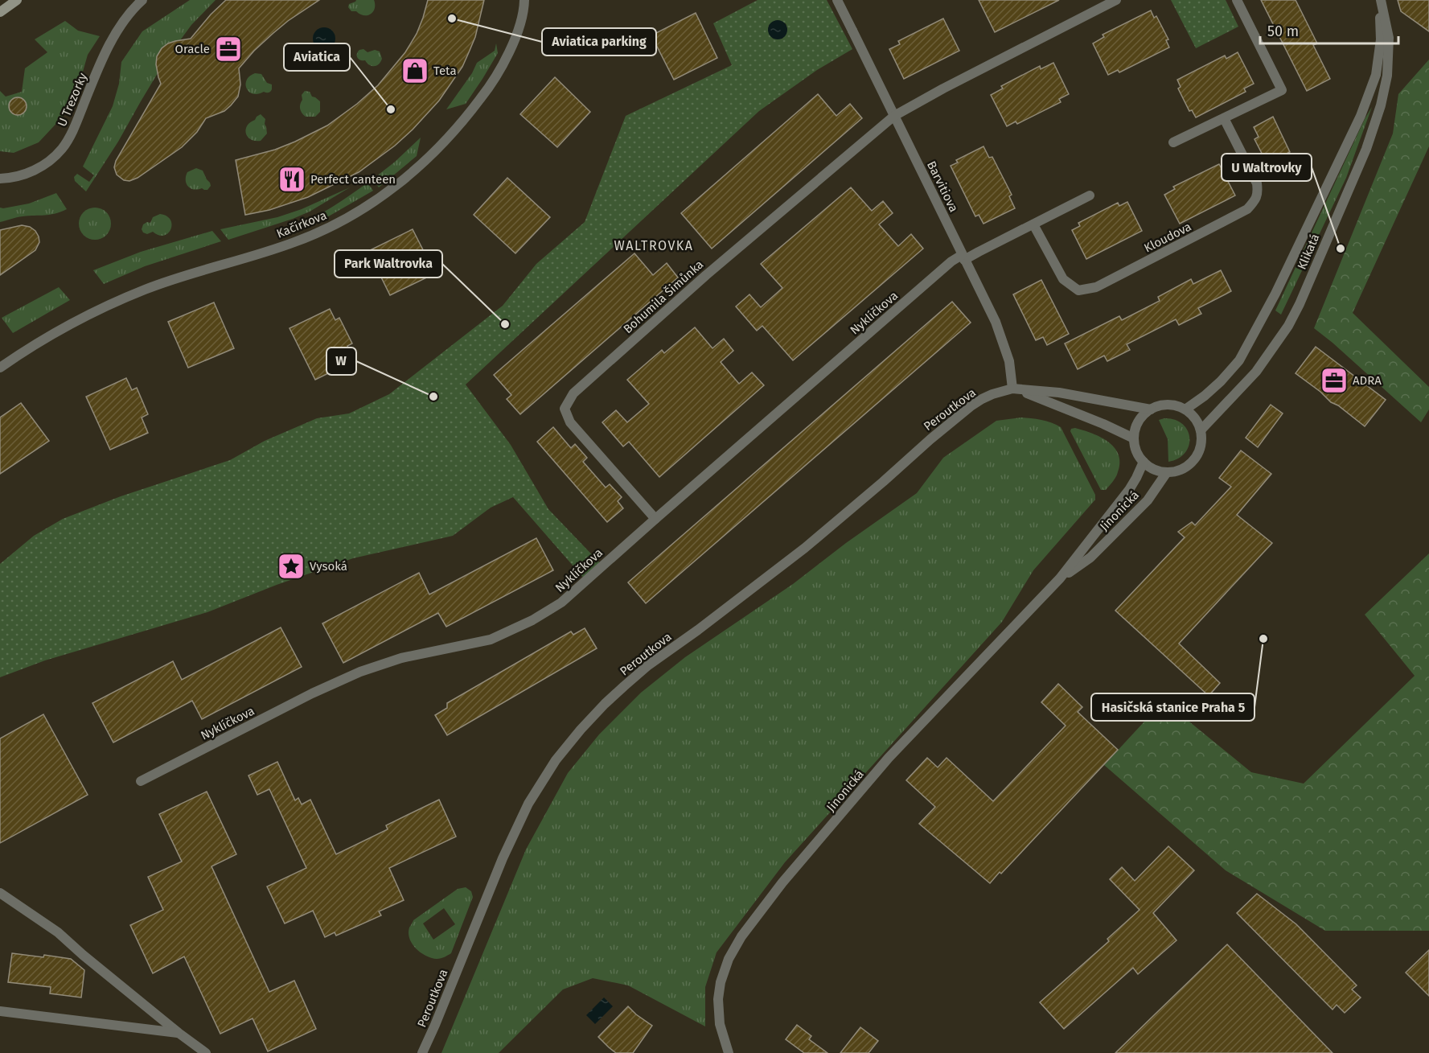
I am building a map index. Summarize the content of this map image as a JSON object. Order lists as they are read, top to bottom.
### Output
{
  "streets": {
    "street": [
      "U Trezorky",
      "Barvitiova",
      "Kačírkova",
      "Kloudova",
      "Klikatá",
      "Bohumila Šimůnka",
      "Nyklíčkova",
      "Peroutkova",
      "Jinonická"
    ]
  },
  "crossings": [
    ["Barvitiova", "Bohumila Šimůnka"],
    ["Barvitiova", "Nyklíčkova"],
    ["Barvitiova", "Peroutkova"],
    ["Klikatá", "Peroutkova"],
    ["Klikatá", "Jinonická"],
    ["Bohumila Šimůnka", "Nyklíčkova"],
    ["Peroutkova", "Jinonická"]
  ],
  "districts": ["WALTROVKA"],
  "places": {
    "other": [
      "Aviatica parking",
      "Aviatica",
      "U Waltrovky",
      "Park Waltrovka",
      "W",
      "Hasičská stanice Praha 5"
    ],
    "office": ["Oracle", "ADRA"],
    "shop": ["Teta"],
    "restaurant": ["Perfect canteen"],
    "place": ["Vysoká"]
  },
  "scale_bar": "50 m"
}
